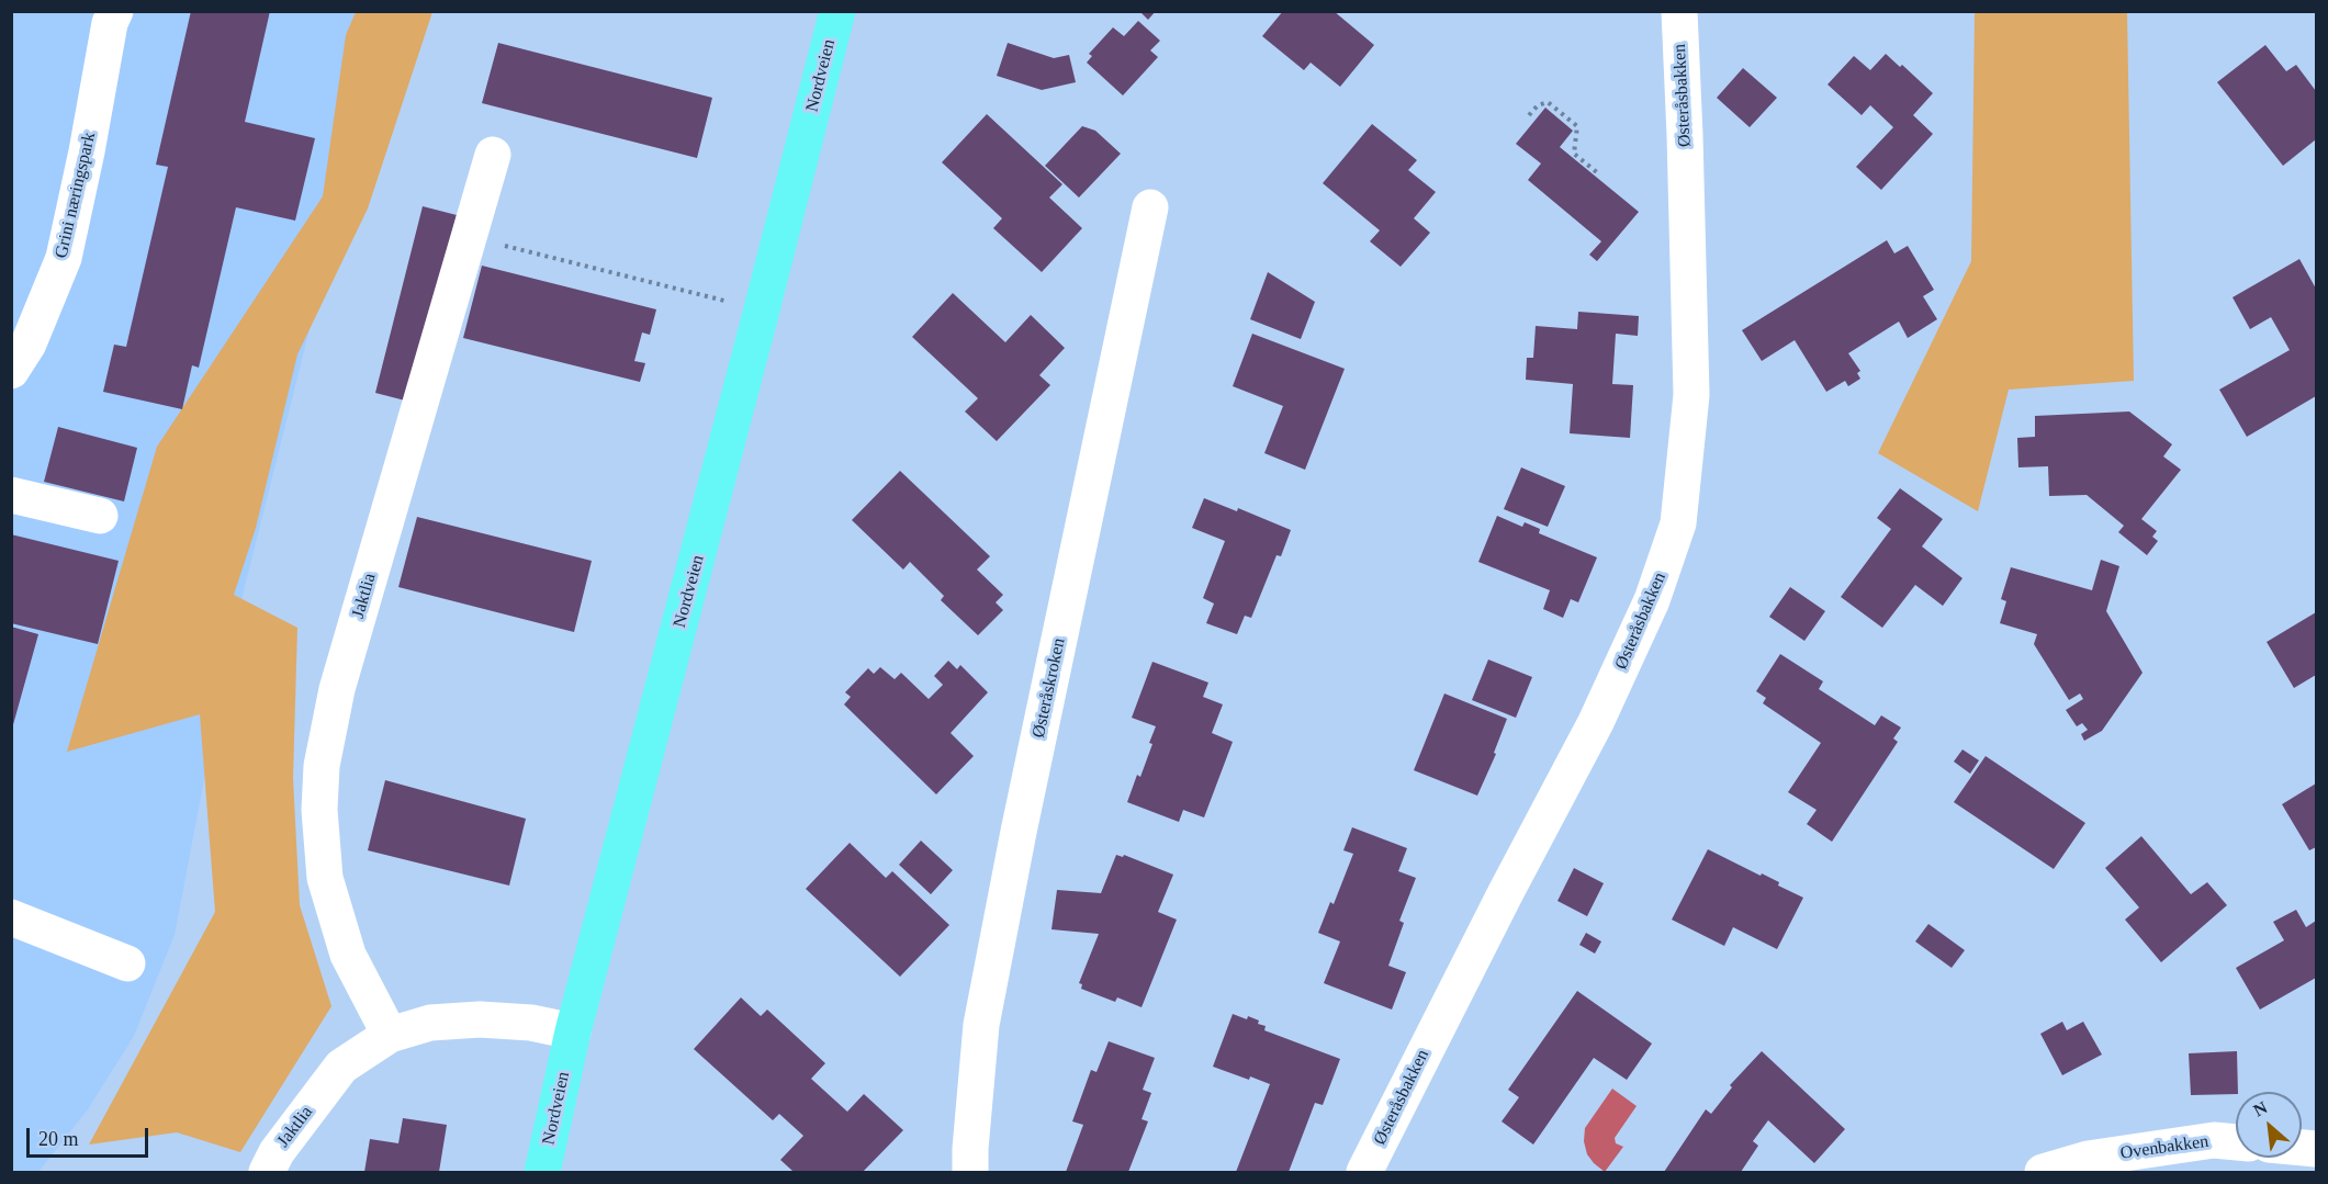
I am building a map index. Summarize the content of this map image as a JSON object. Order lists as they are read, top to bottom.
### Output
{
  "streets": {
    "main road": ["Nordveien"],
    "street": [
      "Østeråsbakken",
      "Grini næringspark",
      "Jaktlia",
      "Østeråskroken",
      "Ovenbakken"
    ]
  },
  "crossings": [
    ["Nordveien", "Jaktlia"]
  ],
  "scale_bar": "20 m",
  "north": "top left"
}
